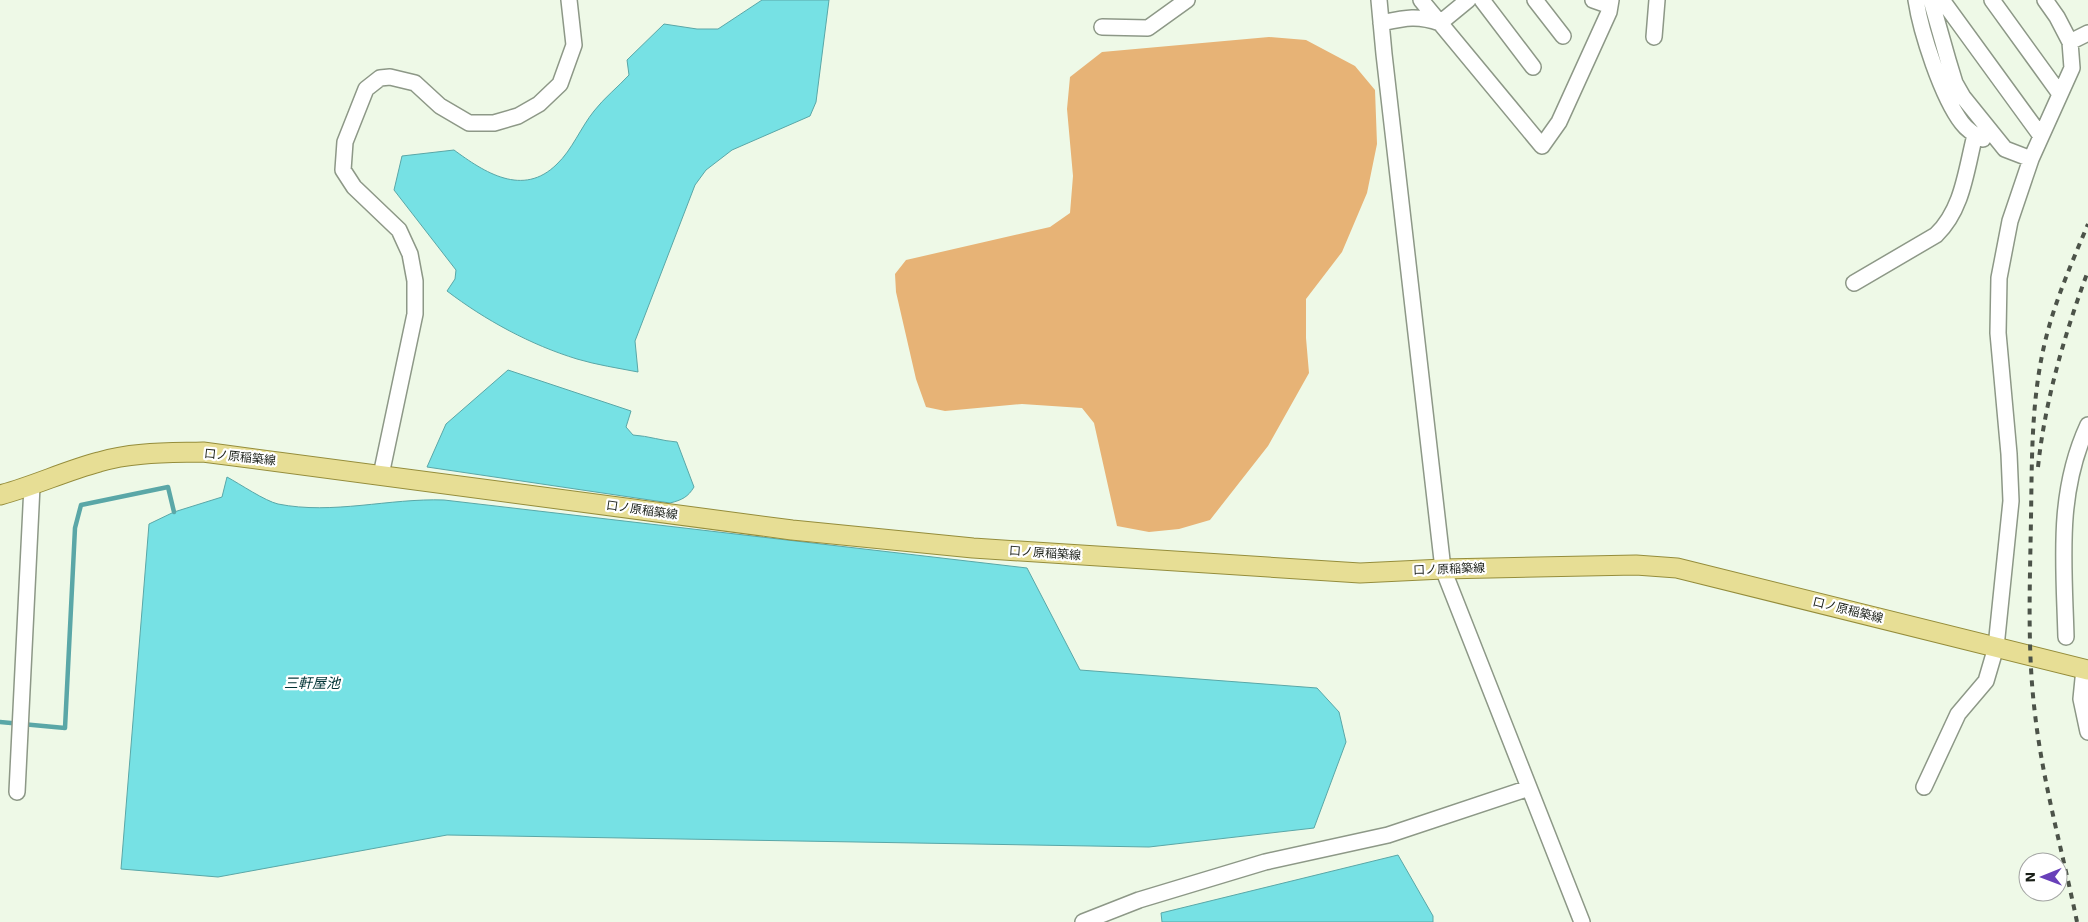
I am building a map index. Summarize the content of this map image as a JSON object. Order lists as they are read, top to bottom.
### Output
{
  "streets": {
    "main road": ["口ノ原稲築線"]
  },
  "water": ["三軒屋池"],
  "north": "left"
}
